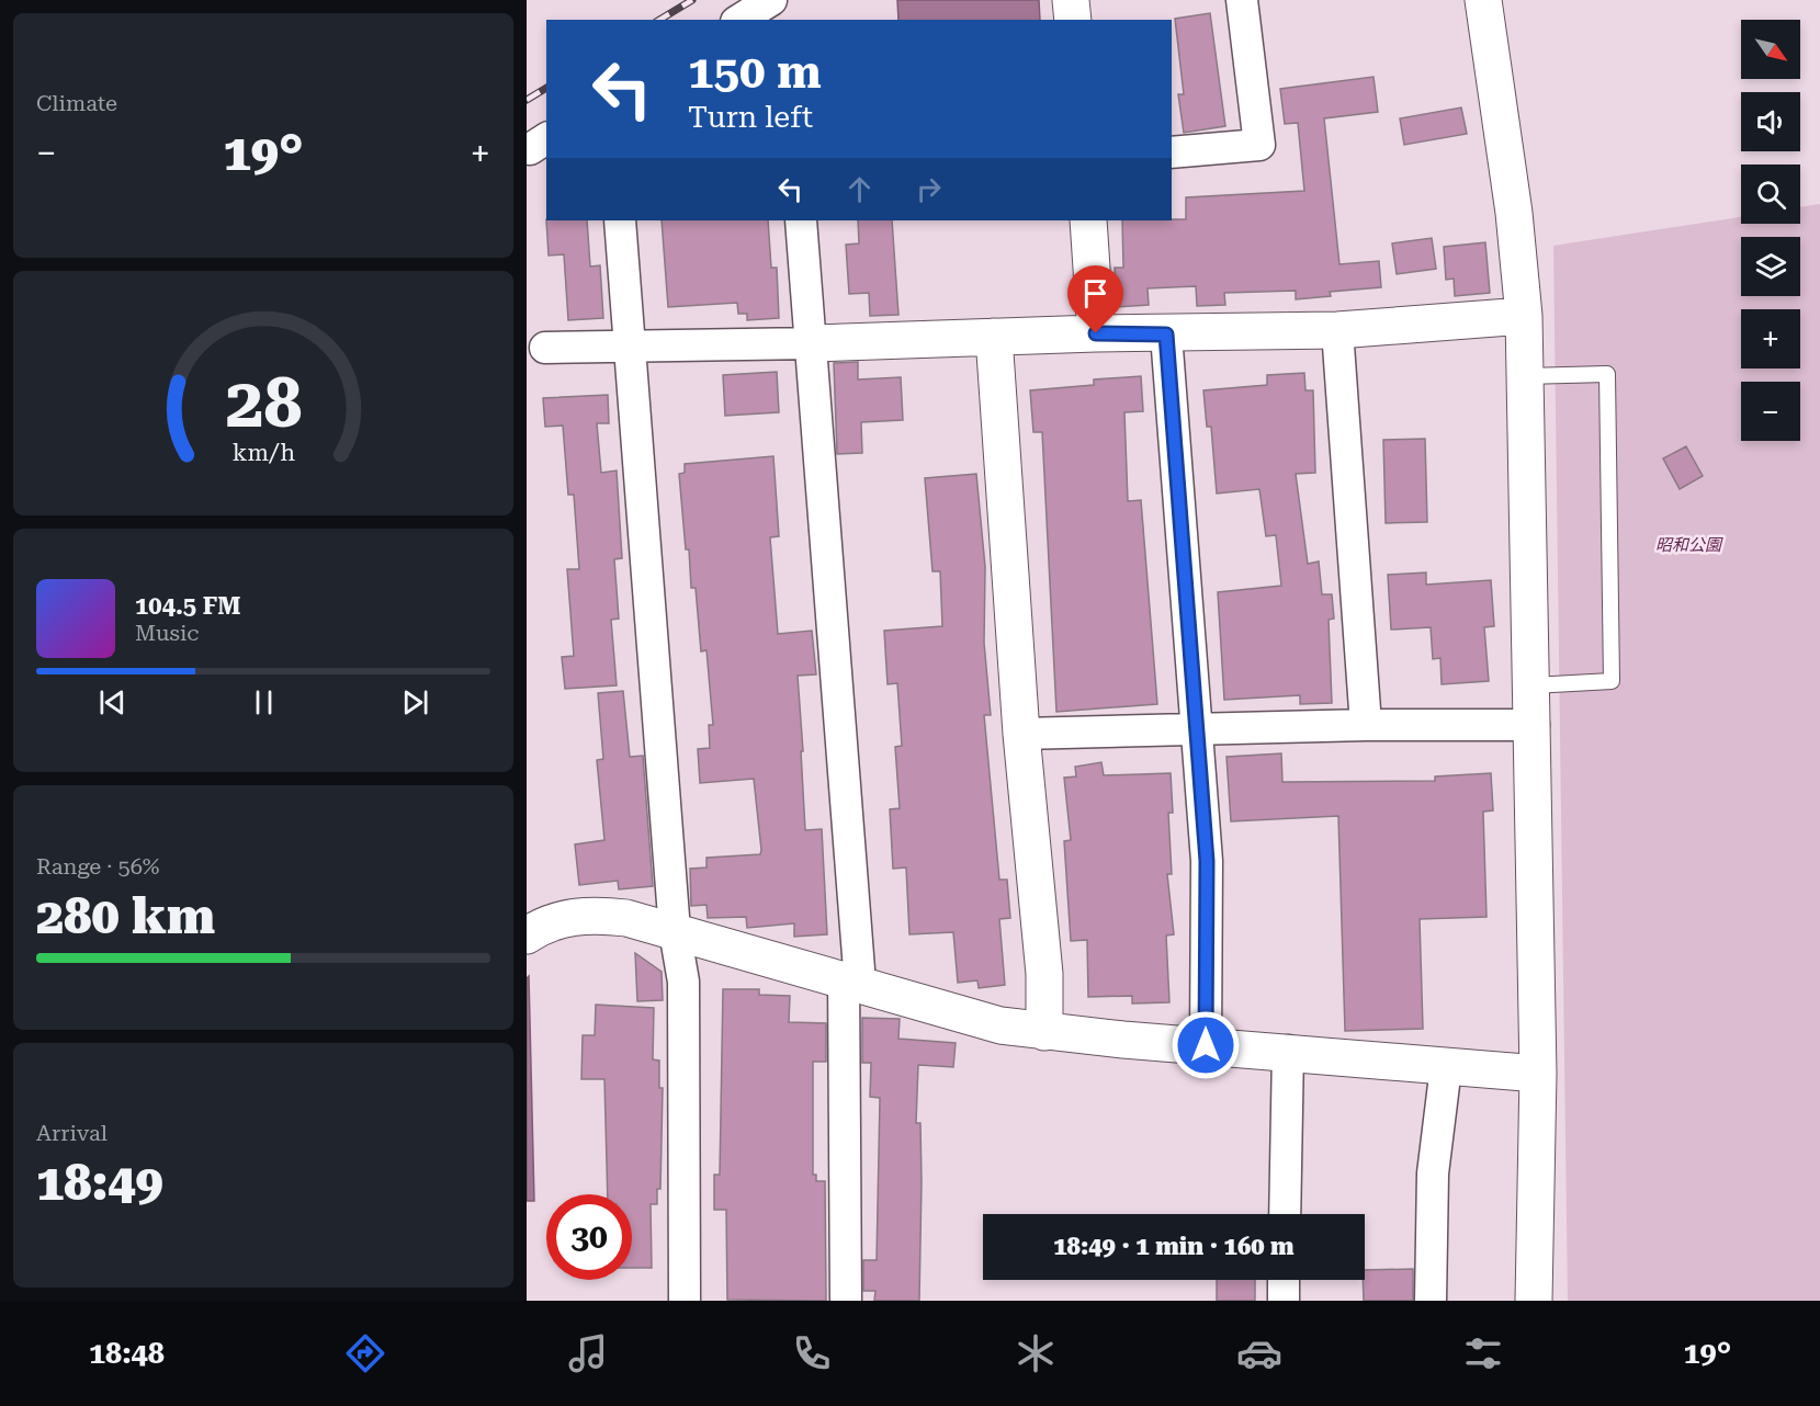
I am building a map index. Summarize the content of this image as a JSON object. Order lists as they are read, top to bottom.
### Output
{
  "parks": ["昭和公園"],
  "north": "bottom right",
  "page": {
    "tile": [
      "Climate",
      ["Range · 56%", "280 km"],
      ["Arrival", "18:49"]
    ],
    "map_buttons": ["+", "−"],
    "turn": ["150 m", "Turn left"],
    "heat": ["−", "19°", "+"],
    "song": ["104.5 FM", "Music"],
    "limit": "30",
    "trip": "18:49 · 1 min · 160 m",
    "tabs": ["18:48", "19°"],
    "gauge": ["28", "km/h"]
  }
}
